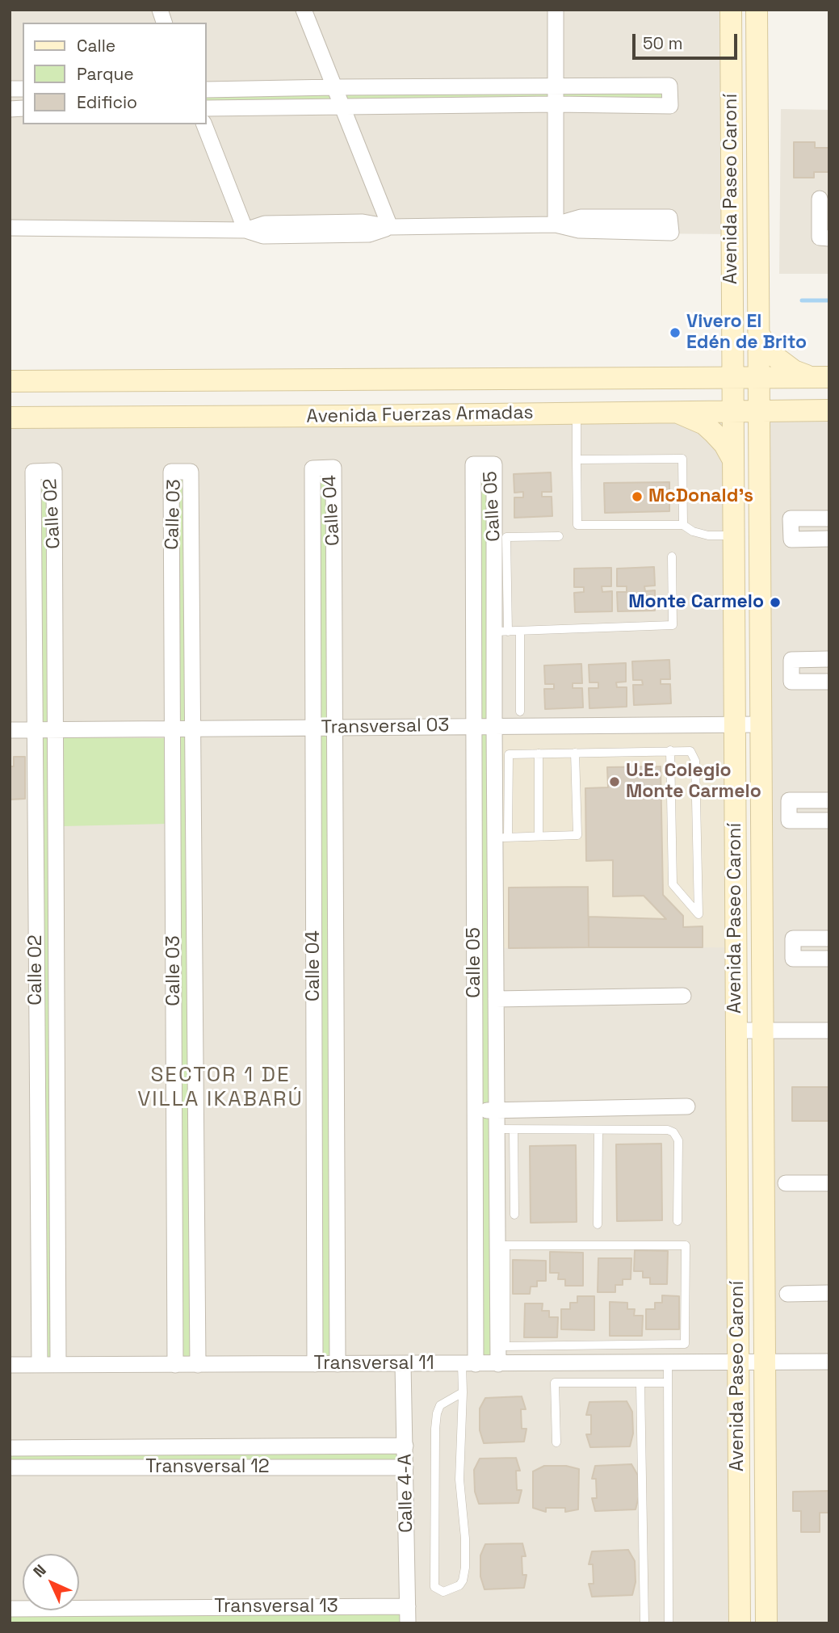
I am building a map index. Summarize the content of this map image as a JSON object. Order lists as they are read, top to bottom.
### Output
{
  "streets": {
    "street": [
      "Avenida Paseo Caroní",
      "Avenida Fuerzas Armadas",
      "Calle 05",
      "Calle 04",
      "Calle 02",
      "Calle 03",
      "Transversal 03",
      "Transversal 11",
      "Transversal 12",
      "Calle 4-A",
      "Transversal 13"
    ]
  },
  "crossings": [
    ["Avenida Paseo Caroní", "Avenida Fuerzas Armadas"],
    ["Avenida Paseo Caroní", "Transversal 03"],
    ["Avenida Paseo Caroní", "Transversal 11"],
    ["Calle 05", "Transversal 03"],
    ["Calle 05", "Transversal 11"],
    ["Calle 04", "Transversal 03"],
    ["Calle 04", "Transversal 11"],
    ["Calle 02", "Transversal 03"],
    ["Calle 02", "Transversal 11"],
    ["Calle 03", "Transversal 03"],
    ["Calle 03", "Transversal 11"],
    ["Transversal 11", "Calle 4-A"],
    ["Transversal 12", "Calle 4-A"],
    ["Calle 4-A", "Transversal 13"]
  ],
  "districts": ["SECTOR 1 DE VILLA IKABARÚ"],
  "places": [
    "Vivero El Edén de Brito",
    "McDonald's",
    "Monte Carmelo",
    "U.E. Colegio Monte Carmelo"
  ],
  "legend": ["Calle", "Parque", "Edificio"],
  "scale_bar": "50 m",
  "north": "top left"
}
